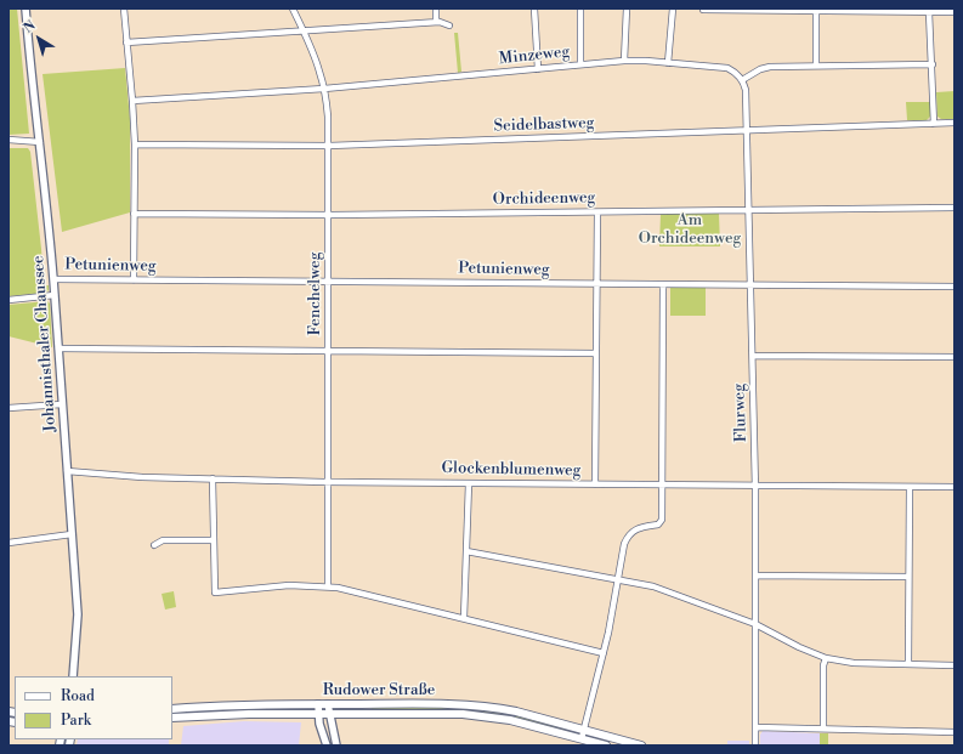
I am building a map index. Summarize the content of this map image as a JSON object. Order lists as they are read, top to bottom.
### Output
{
  "streets": {
    "main road": ["Rudower Straße"],
    "street": [
      "Minzeweg",
      "Seidelbastweg",
      "Orchideenweg",
      "Petunienweg",
      "Fenchelweg",
      "Johannisthaler Chaussee",
      "Flurweg",
      "Glockenblumenweg"
    ]
  },
  "crossings": [
    ["Minzeweg", "Fenchelweg"],
    ["Minzeweg", "Flurweg"],
    ["Seidelbastweg", "Fenchelweg"],
    ["Seidelbastweg", "Flurweg"],
    ["Orchideenweg", "Fenchelweg"],
    ["Orchideenweg", "Flurweg"],
    ["Petunienweg", "Fenchelweg"],
    ["Petunienweg", "Johannisthaler Chaussee"],
    ["Petunienweg", "Flurweg"],
    ["Fenchelweg", "Glockenblumenweg"],
    ["Johannisthaler Chaussee", "Glockenblumenweg"],
    ["Flurweg", "Glockenblumenweg"]
  ],
  "parks": ["Am Orchideenweg"],
  "legend": ["Road", "Park"],
  "north": "top left"
}
